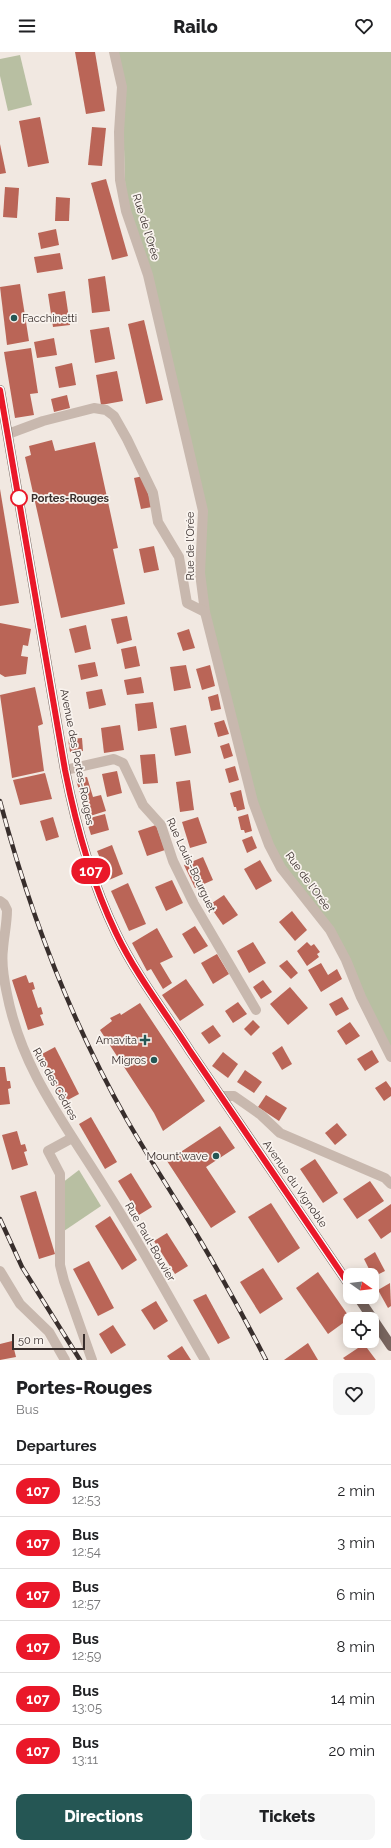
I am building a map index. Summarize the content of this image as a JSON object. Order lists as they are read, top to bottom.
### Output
{
  "streets": {
    "main road": ["Avenue des Portes-Rouges", "Avenue du Vignoble"],
    "street": [
      "Rue de l'Orée",
      "Rue Louis-Bourguet",
      "Rue des Cèdres",
      "Rue Paul-Bouvier"
    ]
  },
  "crossings": [
    ["Avenue des Portes-Rouges", "Rue Louis-Bourguet"],
    ["Avenue des Portes-Rouges", "Avenue du Vignoble"],
    ["Rue des Cèdres", "Rue Paul-Bouvier"]
  ],
  "places": {
    "other": [
      "Facchinetti",
      "Portes-Rouges",
      "Migros",
      "Mount'wave"
    ],
    "health": ["Amavita"]
  },
  "lines": ["bus line 107"],
  "scale_bar": "50 m",
  "north": "right",
  "page": {
    "header": "Railo",
    "on_map": "107",
    "scale": "50 m",
    "heading": [
      ["Portes-Rouges", "Bus"],
      "Departures"
    ],
    "list": [
      {
        "mark": "107",
        "name": "Bus",
        "note": "12:53",
        "value": "2 min"
      },
      {
        "mark": "107",
        "name": "Bus",
        "note": "12:54",
        "value": "3 min"
      },
      {
        "mark": "107",
        "name": "Bus",
        "note": "12:57",
        "value": "6 min"
      },
      {
        "mark": "107",
        "name": "Bus",
        "note": "12:59",
        "value": "8 min"
      },
      {
        "mark": "107",
        "name": "Bus",
        "note": "13:05",
        "value": "14 min"
      },
      {
        "mark": "107",
        "name": "Bus",
        "note": "13:11",
        "value": "20 min"
      }
    ],
    "buttons": ["Directions", "Tickets"]
  }
}
